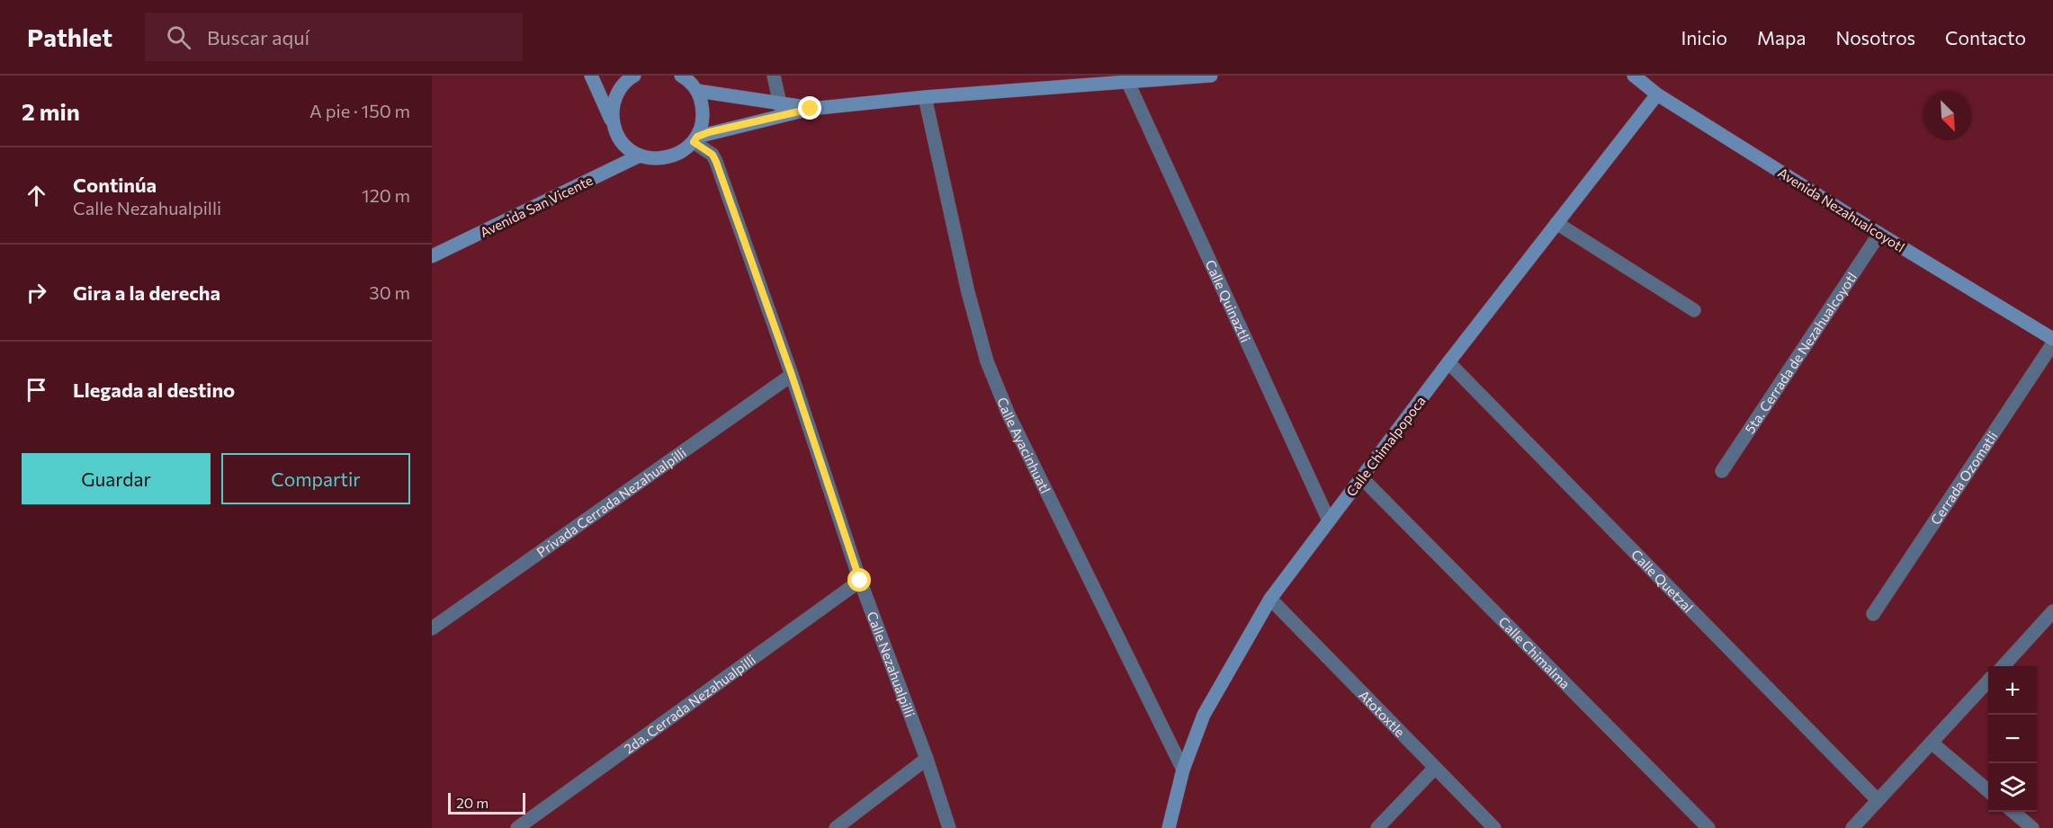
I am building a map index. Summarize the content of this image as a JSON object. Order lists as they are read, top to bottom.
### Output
{
  "streets": {
    "street": [
      "Avenida San Vicente",
      "Avenida Nezahualcoyotl",
      "Calle Quinaztli",
      "5ta. Cerrada de Nezahualcoyotl",
      "Calle Ayacinhuatl",
      "Calle Chimalpopoca",
      "Cerrada Ozomatli",
      "Privada Cerrada Nezahualpilli",
      "Calle Quetzal",
      "Calle Chimalma",
      "Calle Nezahualpilli",
      "2da. Cerrada Nezahualpilli",
      "Atotoxtle"
    ]
  },
  "crossings": [
    ["Avenida Nezahualcoyotl", "5ta. Cerrada de Nezahualcoyotl"],
    ["Avenida Nezahualcoyotl", "Calle Chimalpopoca"],
    ["Calle Quinaztli", "Calle Chimalpopoca"],
    ["Calle Ayacinhuatl", "Calle Chimalpopoca"],
    ["Calle Chimalpopoca", "Calle Quetzal"],
    ["Calle Chimalpopoca", "Calle Chimalma"],
    ["Calle Chimalpopoca", "Atotoxtle"],
    ["Privada Cerrada Nezahualpilli", "Calle Nezahualpilli"],
    ["Calle Nezahualpilli", "2da. Cerrada Nezahualpilli"]
  ],
  "scale_bar": "20 m",
  "north": "bottom right",
  "page": {
    "header": "Pathlet",
    "search": "Buscar aquí",
    "nav": [
      "Inicio",
      "Mapa",
      "Nosotros",
      "Contacto"
    ],
    "heading": ["2 min", "A pie · 150 m"],
    "list": [
      ["Continúa", "Calle Nezahualpilli", "120 m"],
      ["Gira a la derecha", "30 m"],
      "Llegada al destino"
    ],
    "buttons": ["Guardar", "Compartir"],
    "map_buttons": ["+", "−"],
    "scale": "20 m"
  }
}
